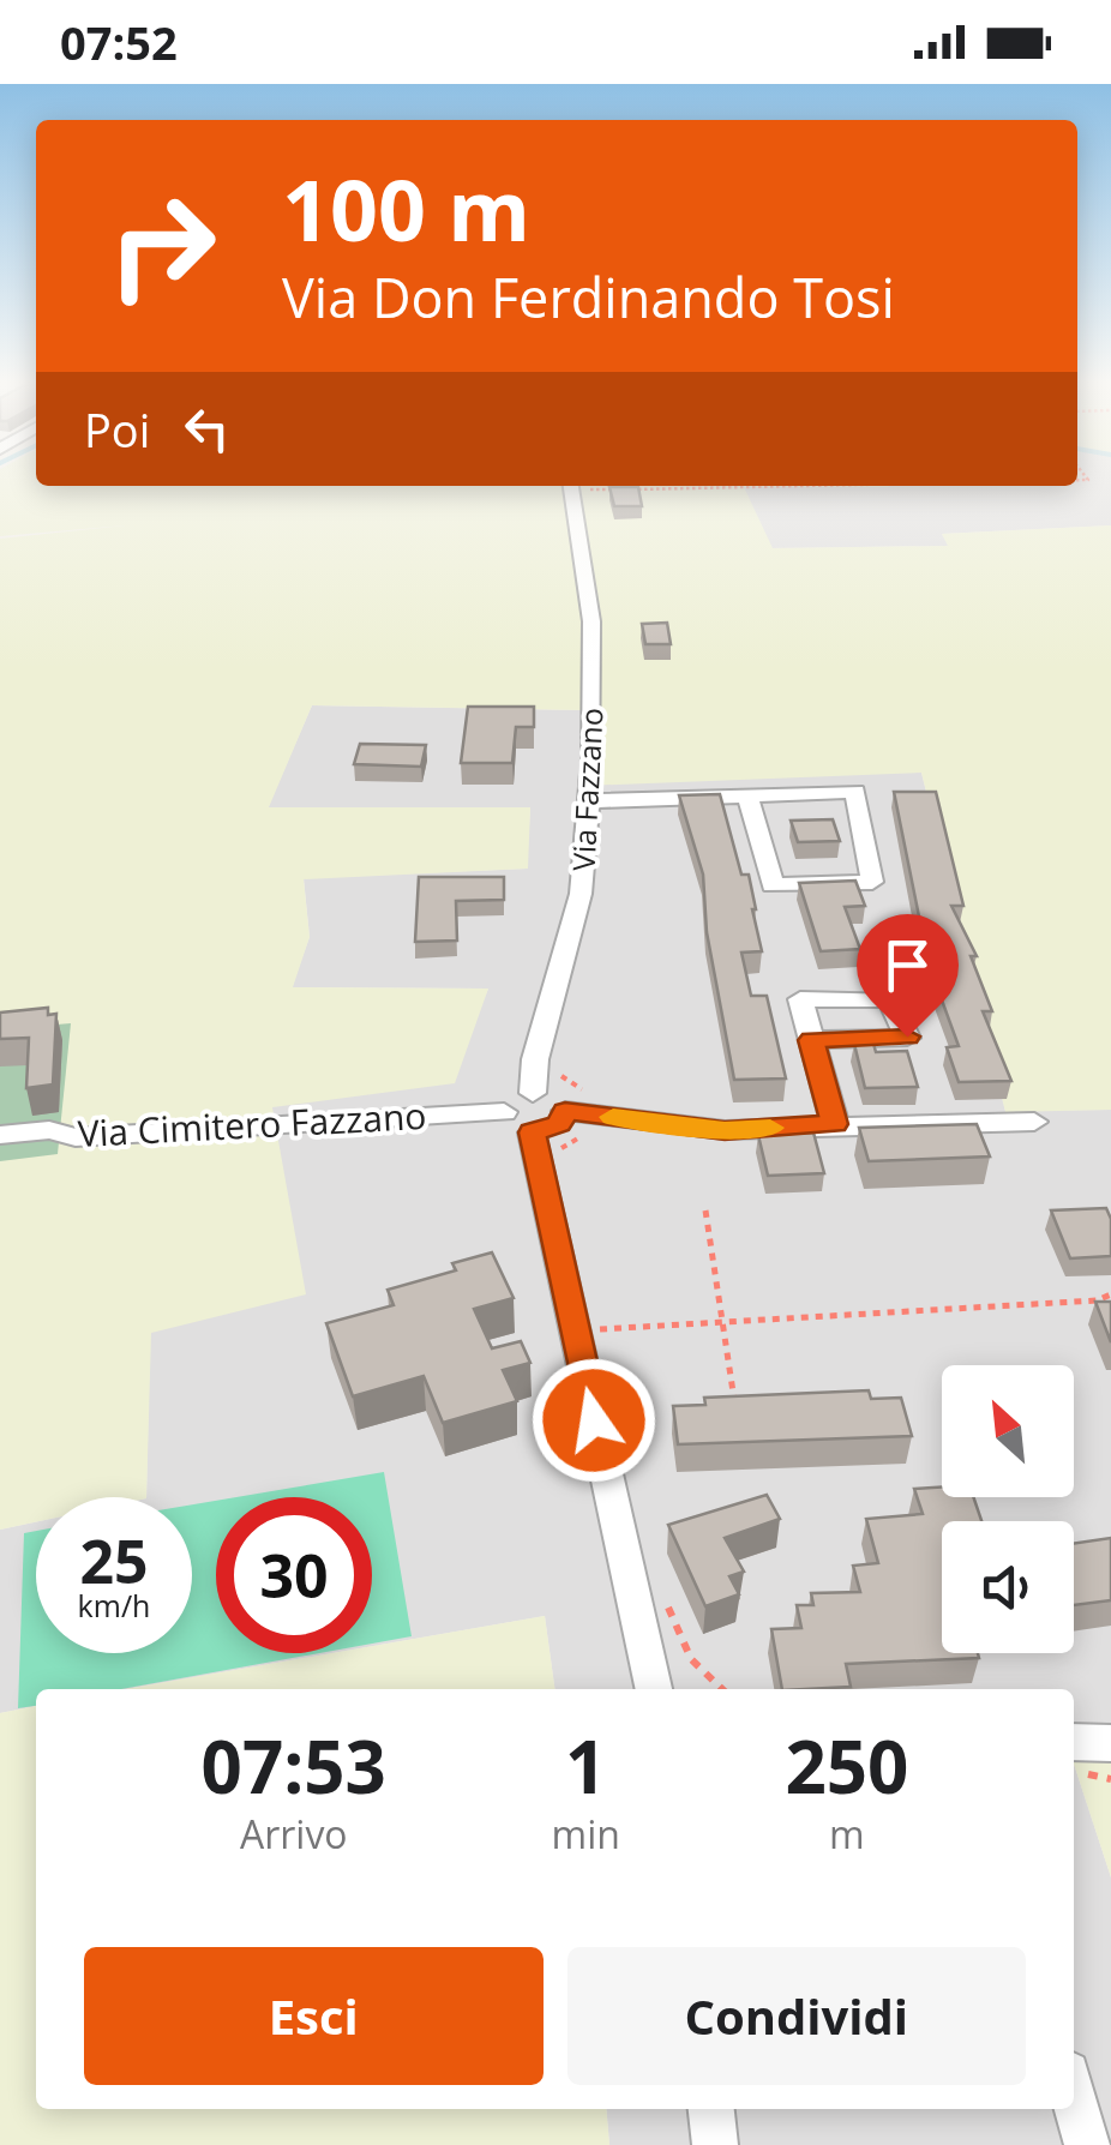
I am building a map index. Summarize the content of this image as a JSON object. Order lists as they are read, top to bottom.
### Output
{
  "streets": {
    "street": ["Via Fazzano", "Via Cimitero Fazzano"]
  },
  "crossings": [
    ["Via Fazzano", "Via Cimitero Fazzano"]
  ],
  "north": "top left",
  "page": {
    "status": "07:52",
    "turn": ["100 m", "Via Don Ferdinando Tosi"],
    "then": "Poi",
    "speed": "25 km/h",
    "limit": "30",
    "eta": [
      "07:53",
      "Arrivo",
      "1",
      "min",
      "250",
      "m"
    ],
    "buttons": ["Esci", "Condividi"]
  }
}
